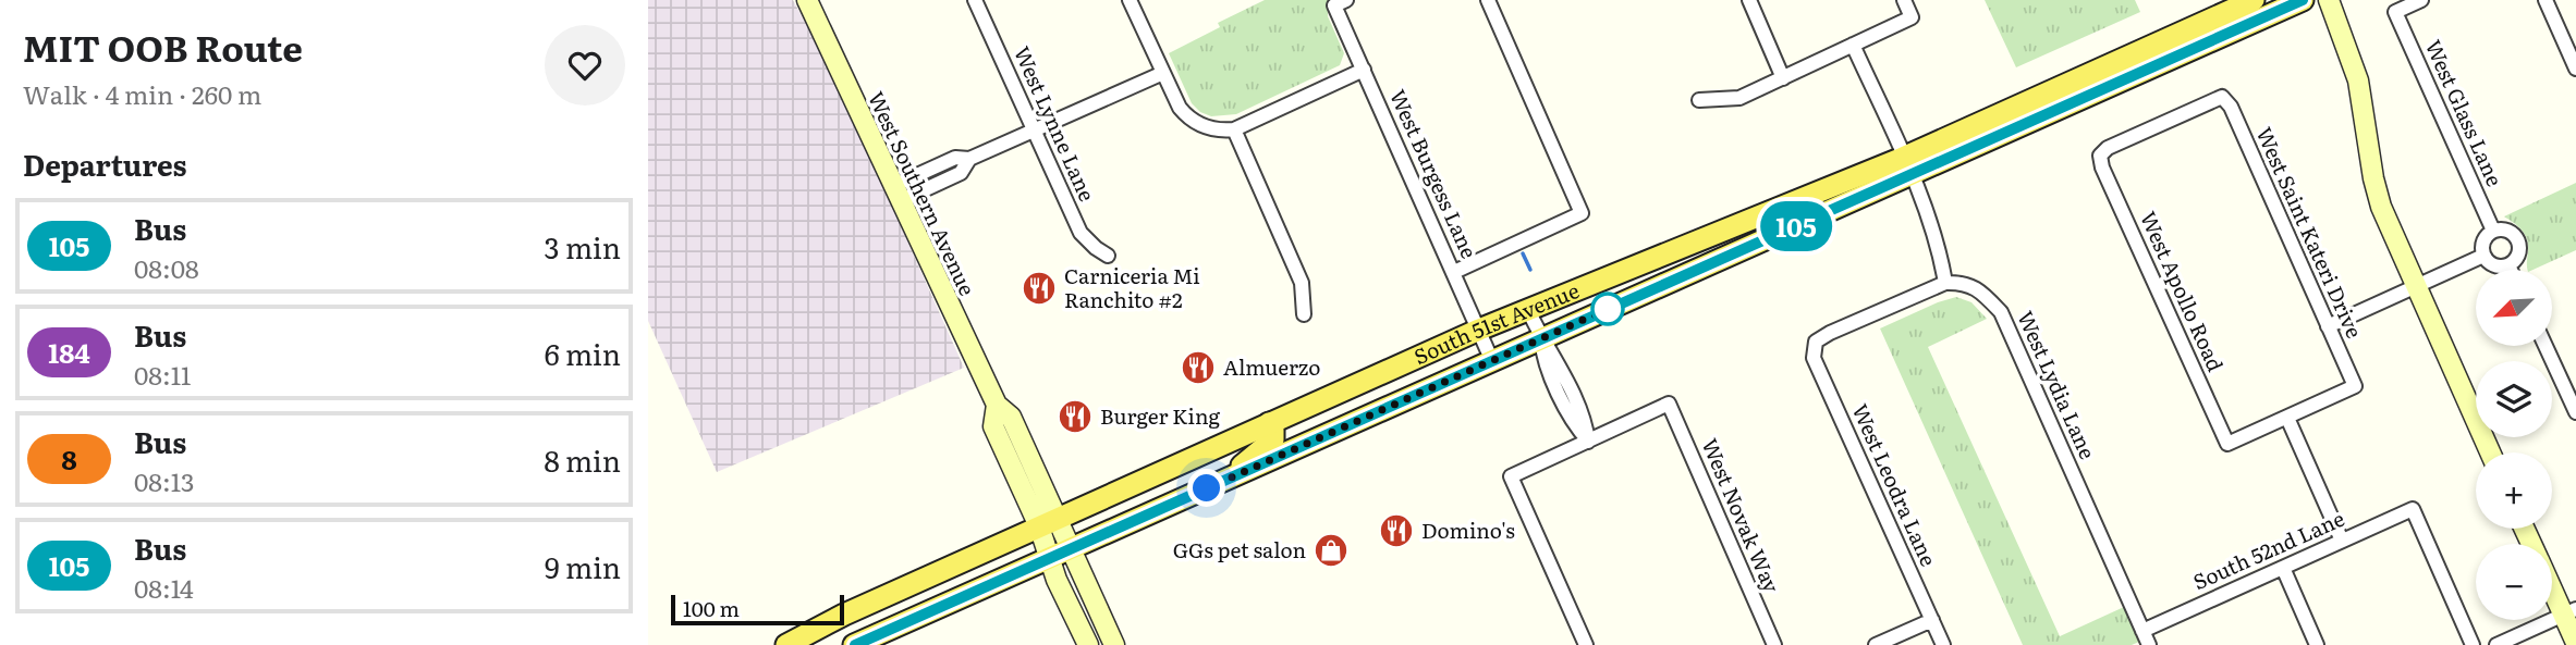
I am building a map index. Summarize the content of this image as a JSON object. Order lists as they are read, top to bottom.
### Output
{
  "streets": {
    "main road": ["West Southern Avenue", "South 51st Avenue"],
    "street": [
      "West Glass Lane",
      "West Lynne Lane",
      "West Burgess Lane",
      "West Saint Kateri Drive",
      "West Apollo Road",
      "West Lydia Lane",
      "West Leodra Lane",
      "West Novak Way",
      "South 52nd Lane"
    ]
  },
  "crossings": [
    ["West Burgess Lane", "South 51st Avenue"],
    ["West Southern Avenue", "South 51st Avenue"],
    ["West Saint Kateri Drive", "West Apollo Road"],
    ["West Lydia Lane", "West Leodra Lane"],
    ["West Lydia Lane", "South 52nd Lane"]
  ],
  "places": {
    "restaurant": [
      "Carniceria Mi Ranchito #2",
      "Almuerzo",
      "Burger King",
      "Domino's"
    ],
    "shop": ["GGs pet salon"]
  },
  "lines": ["bus line 105"],
  "scale_bar": "100 m",
  "north": "bottom left",
  "page": {
    "heading": [
      ["MIT OOB Route", "Walk · 4 min · 260 m"],
      "Departures"
    ],
    "on_map": "105",
    "list": [
      {
        "mark": "105",
        "name": "Bus",
        "note": "08:08",
        "value": "3 min"
      },
      {
        "mark": "184",
        "name": "Bus",
        "note": "08:11",
        "value": "6 min"
      },
      {
        "mark": "8",
        "name": "Bus",
        "note": "08:13",
        "value": "8 min"
      },
      {
        "mark": "105",
        "name": "Bus",
        "note": "08:14",
        "value": "9 min"
      }
    ],
    "map_buttons": ["+", "−"],
    "scale": "100 m"
  }
}
